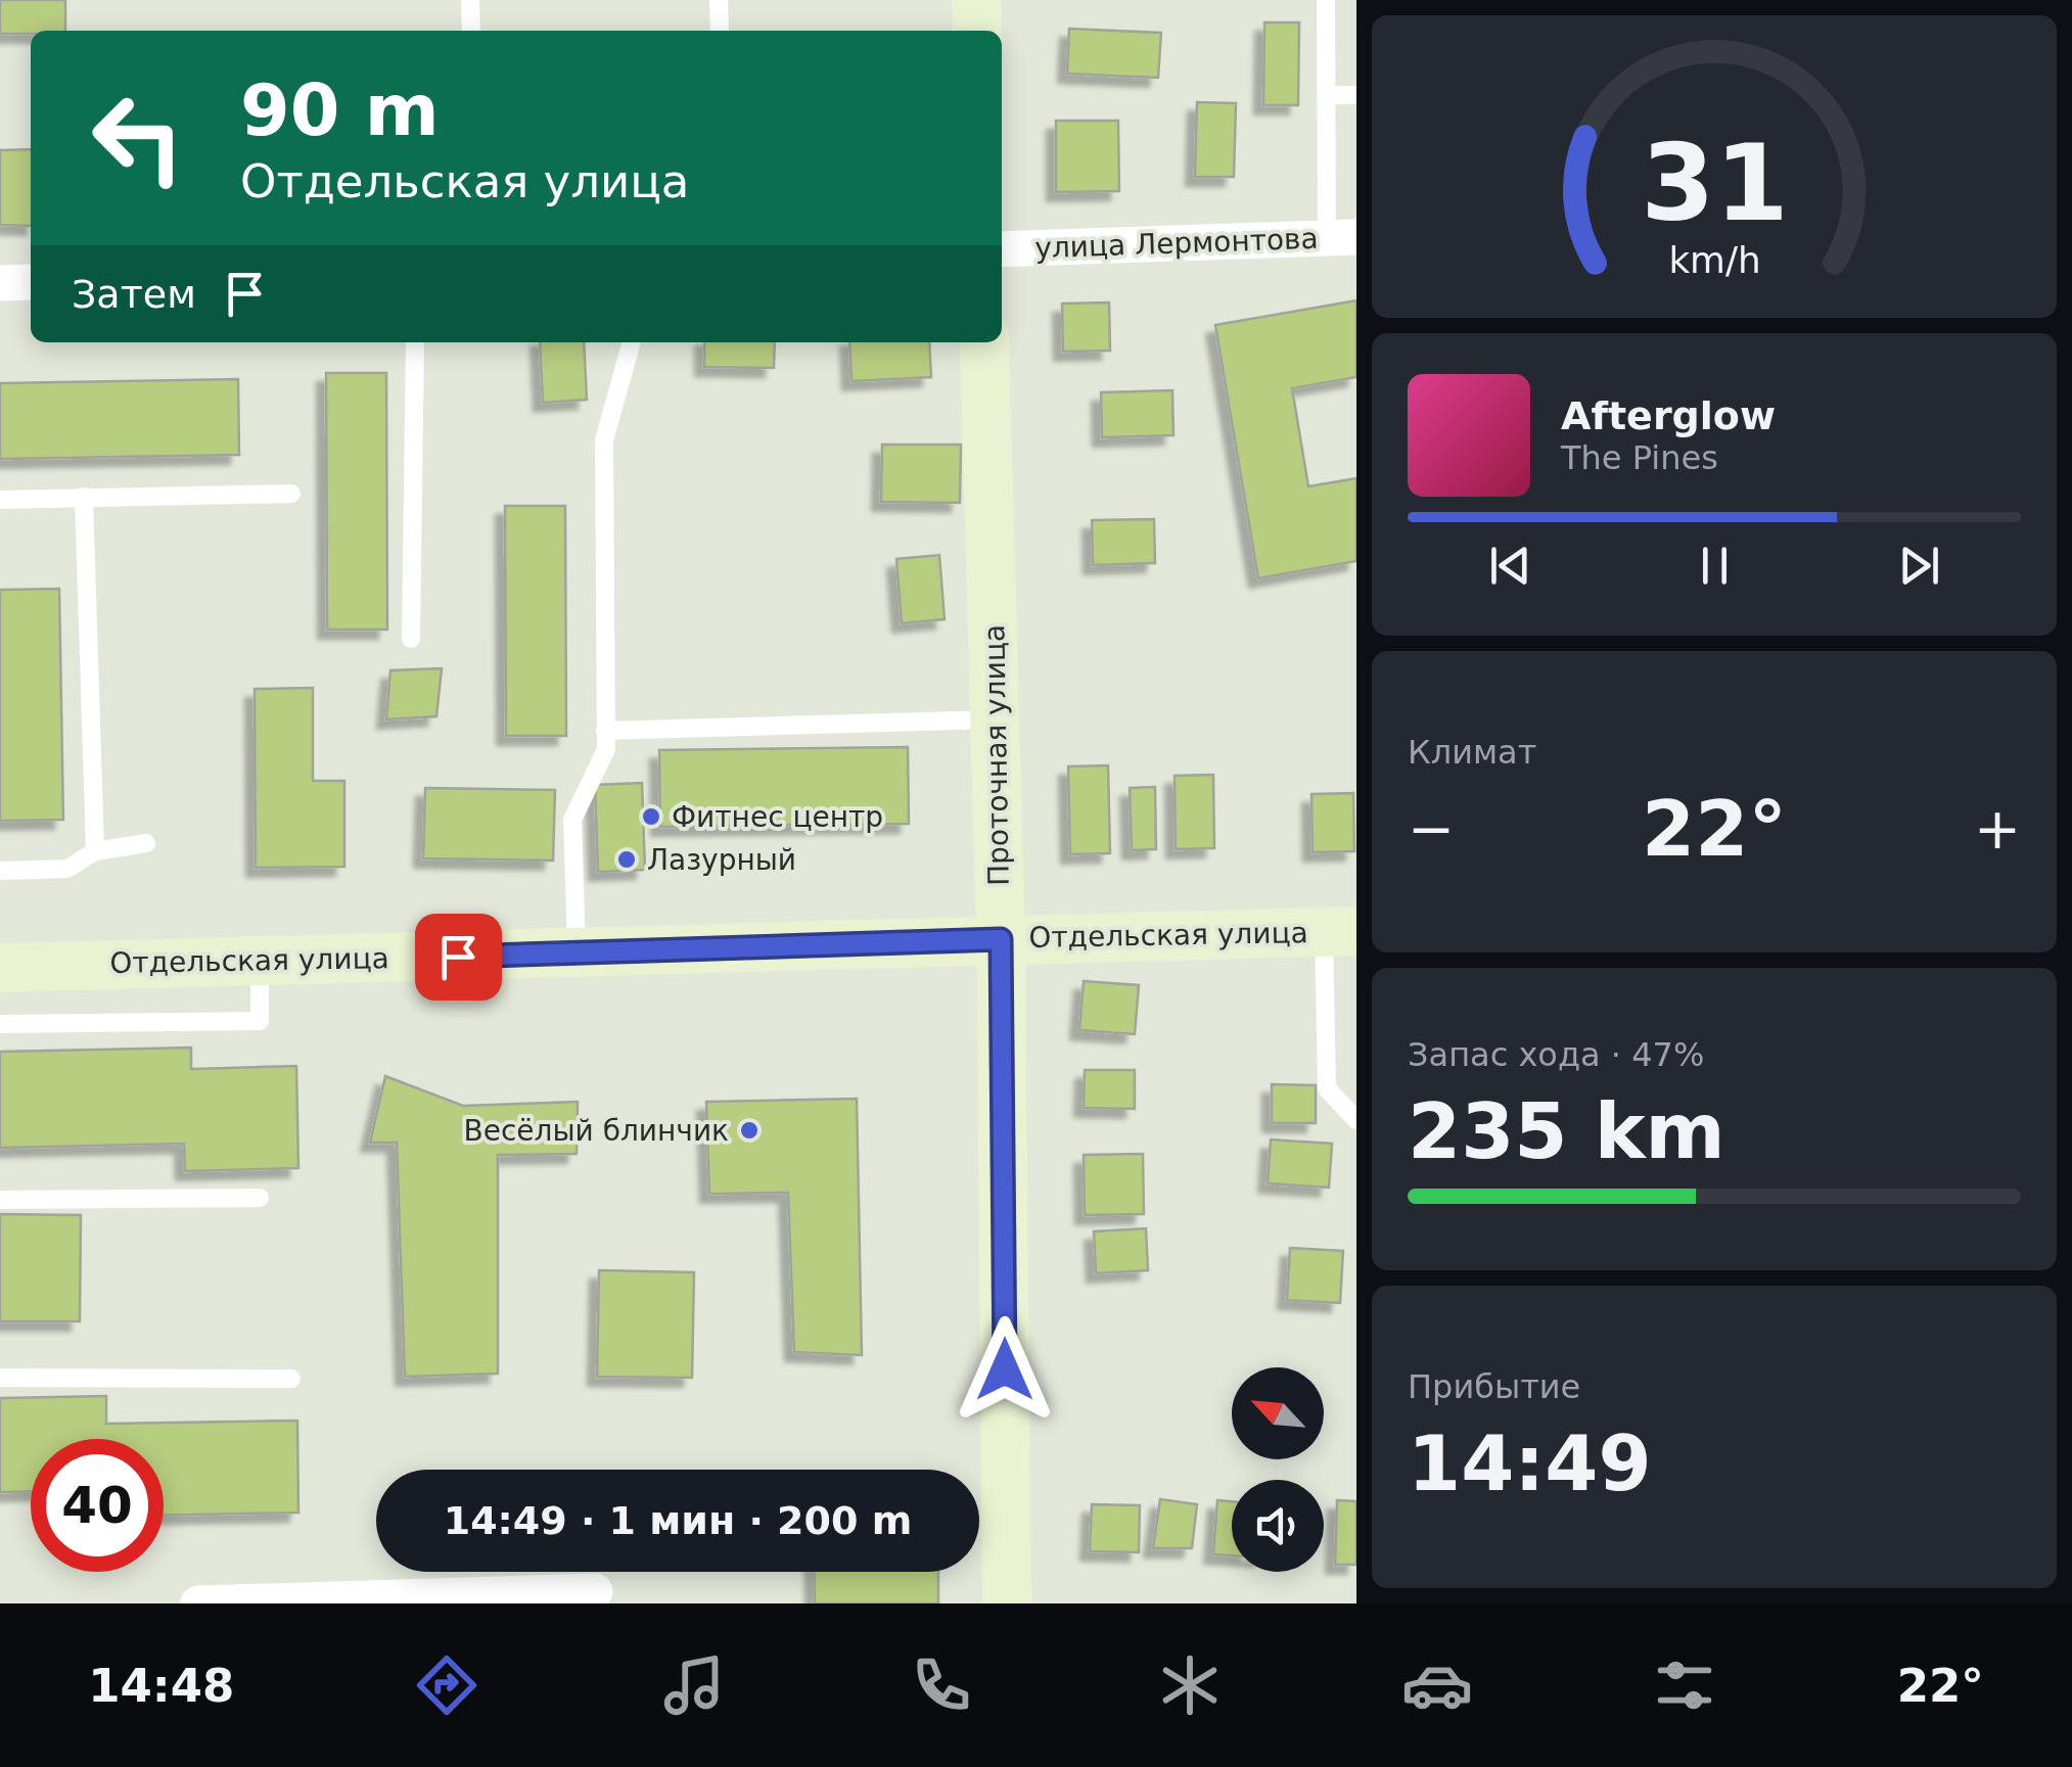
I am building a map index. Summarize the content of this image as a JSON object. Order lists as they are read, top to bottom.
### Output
{
  "streets": {
    "street": ["улица Лермонтова", "Проточная улица", "Отдельская улица"]
  },
  "crossings": [
    ["Проточная улица", "Отдельская улица"]
  ],
  "places": ["Фитнес центр", "Лазурный", "Весёлый блинчик"],
  "north": "top left",
  "page": {
    "turn": ["90 m", "Отдельская улица"],
    "then": "Затем",
    "song": ["Afterglow", "The Pines"],
    "tile": [
      "Климат",
      ["Запас хода · 47%", "235 km"],
      ["Прибытие", "14:49"]
    ],
    "heat": ["−", "22°", "+"],
    "limit": "40",
    "trip": "14:49 · 1 мин · 200 m",
    "tabs": ["14:48", "22°"],
    "gauge": ["31", "km/h"]
  }
}
